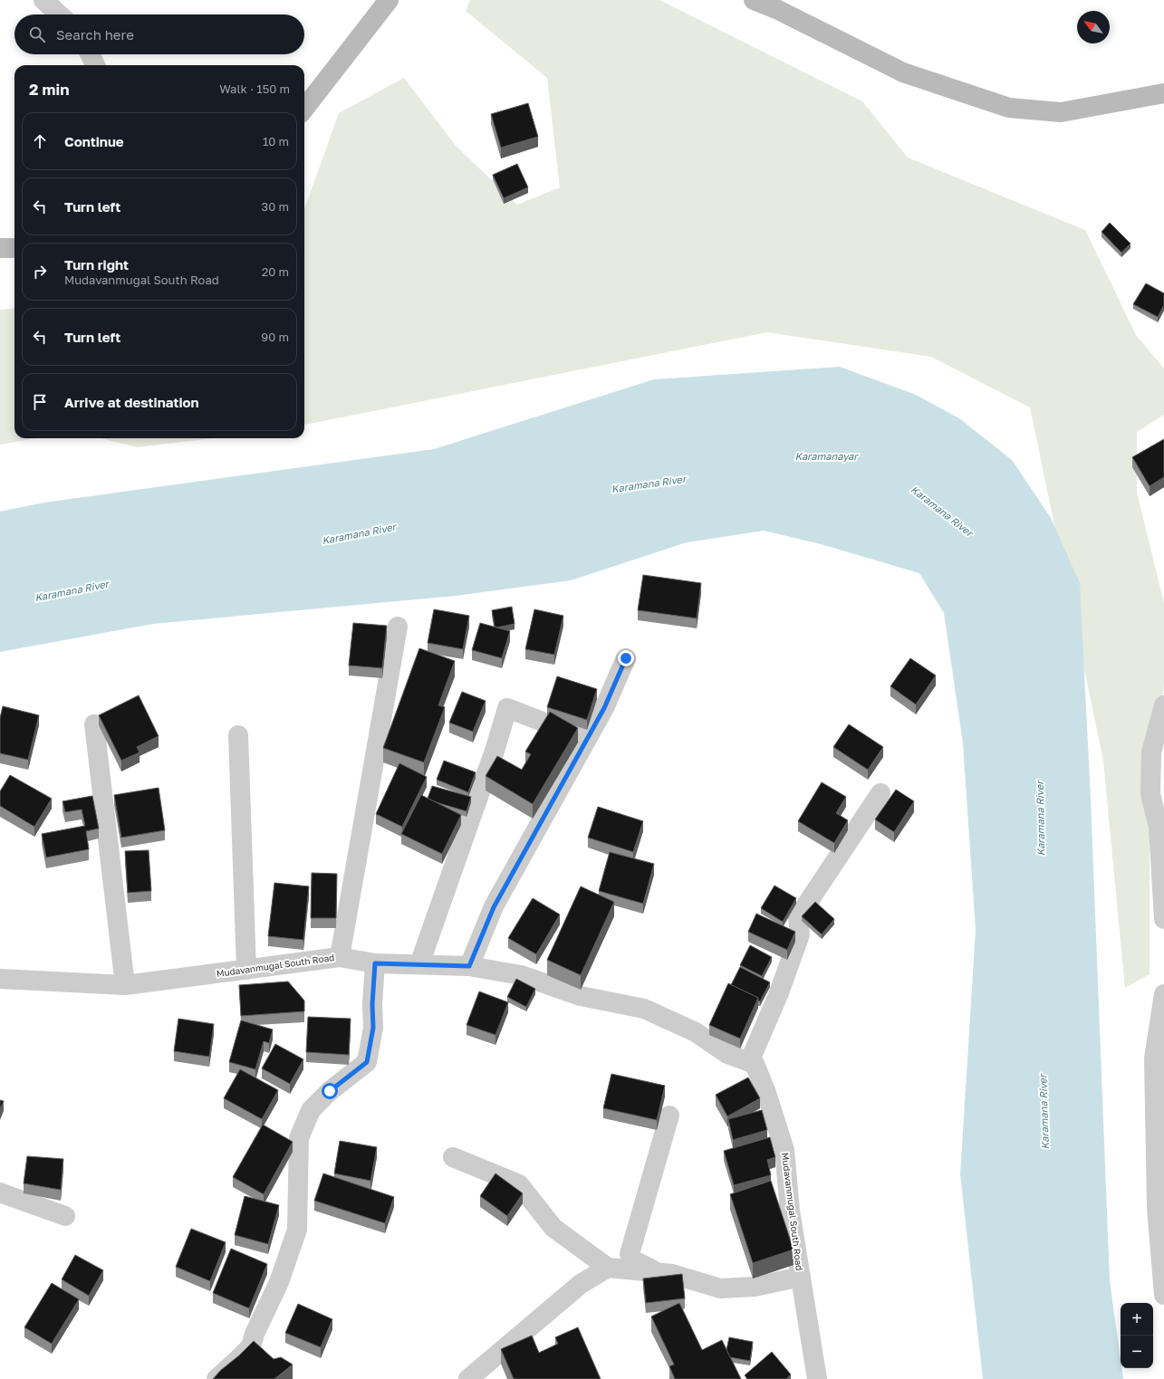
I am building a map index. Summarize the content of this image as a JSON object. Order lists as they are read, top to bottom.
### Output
{
  "streets": {
    "street": ["Mudavanmugal South Road"]
  },
  "water": ["Karamanayar", "Karamana River"],
  "north": "top left",
  "page": {
    "search": "Search here",
    "heading": ["2 min", "Walk · 150 m"],
    "list": [
      ["Continue", "10 m"],
      ["Turn left", "30 m"],
      ["Turn right", "Mudavanmugal South Road", "20 m"],
      ["Turn left", "90 m"],
      "Arrive at destination"
    ],
    "map_buttons": ["+", "−"]
  }
}
